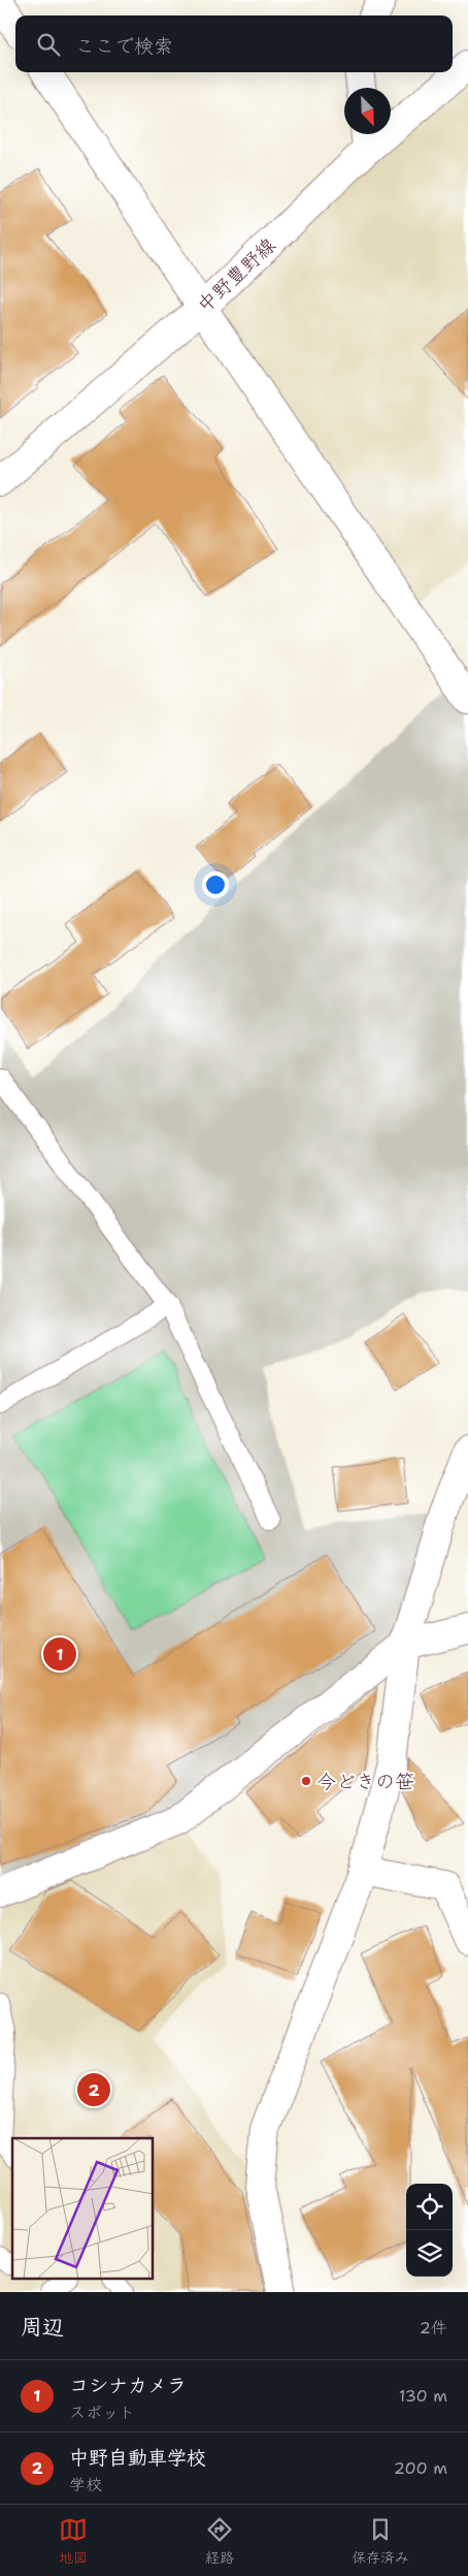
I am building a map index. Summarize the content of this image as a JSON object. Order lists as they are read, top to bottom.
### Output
{
  "streets": {
    "street": ["中野豊野線"]
  },
  "places": ["今どきの笹"],
  "north": "bottom right",
  "page": {
    "search": "ここで検索",
    "pins": ["1", "2"],
    "heading": ["周辺", "2件"],
    "list": [
      {
        "mark": "1",
        "name": "コシナカメラ",
        "note": "スポット",
        "value": "130 m"
      },
      {
        "mark": "2",
        "name": "中野自動車学校",
        "note": "学校",
        "value": "200 m"
      }
    ],
    "nav": ["地図", "経路", "保存済み"]
  }
}
